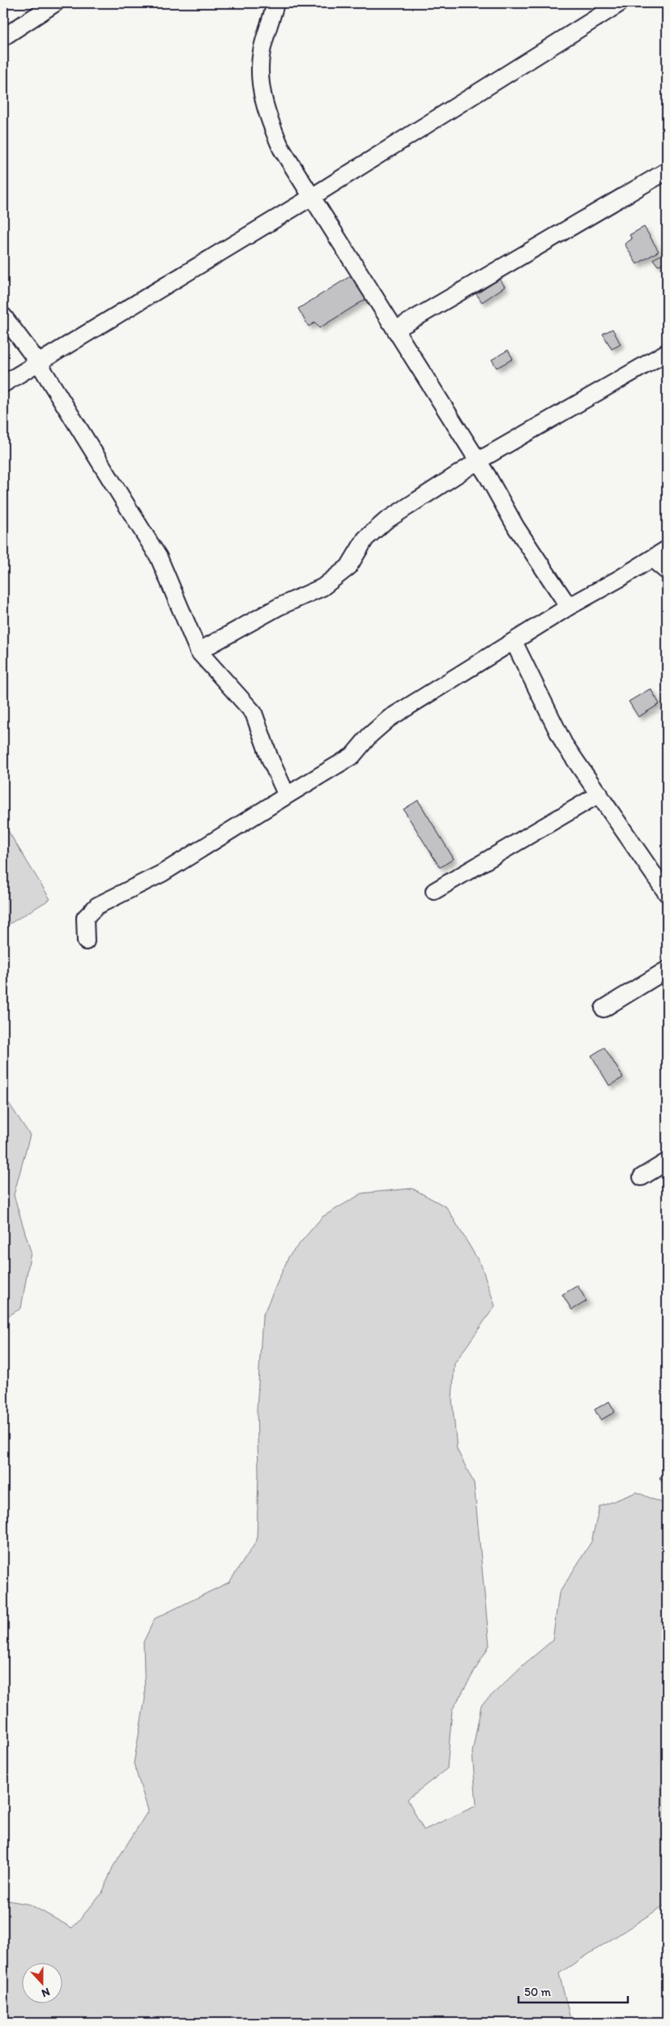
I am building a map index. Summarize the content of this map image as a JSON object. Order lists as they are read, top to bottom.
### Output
{
  "scale_bar": "50 m",
  "north": "bottom"
}
